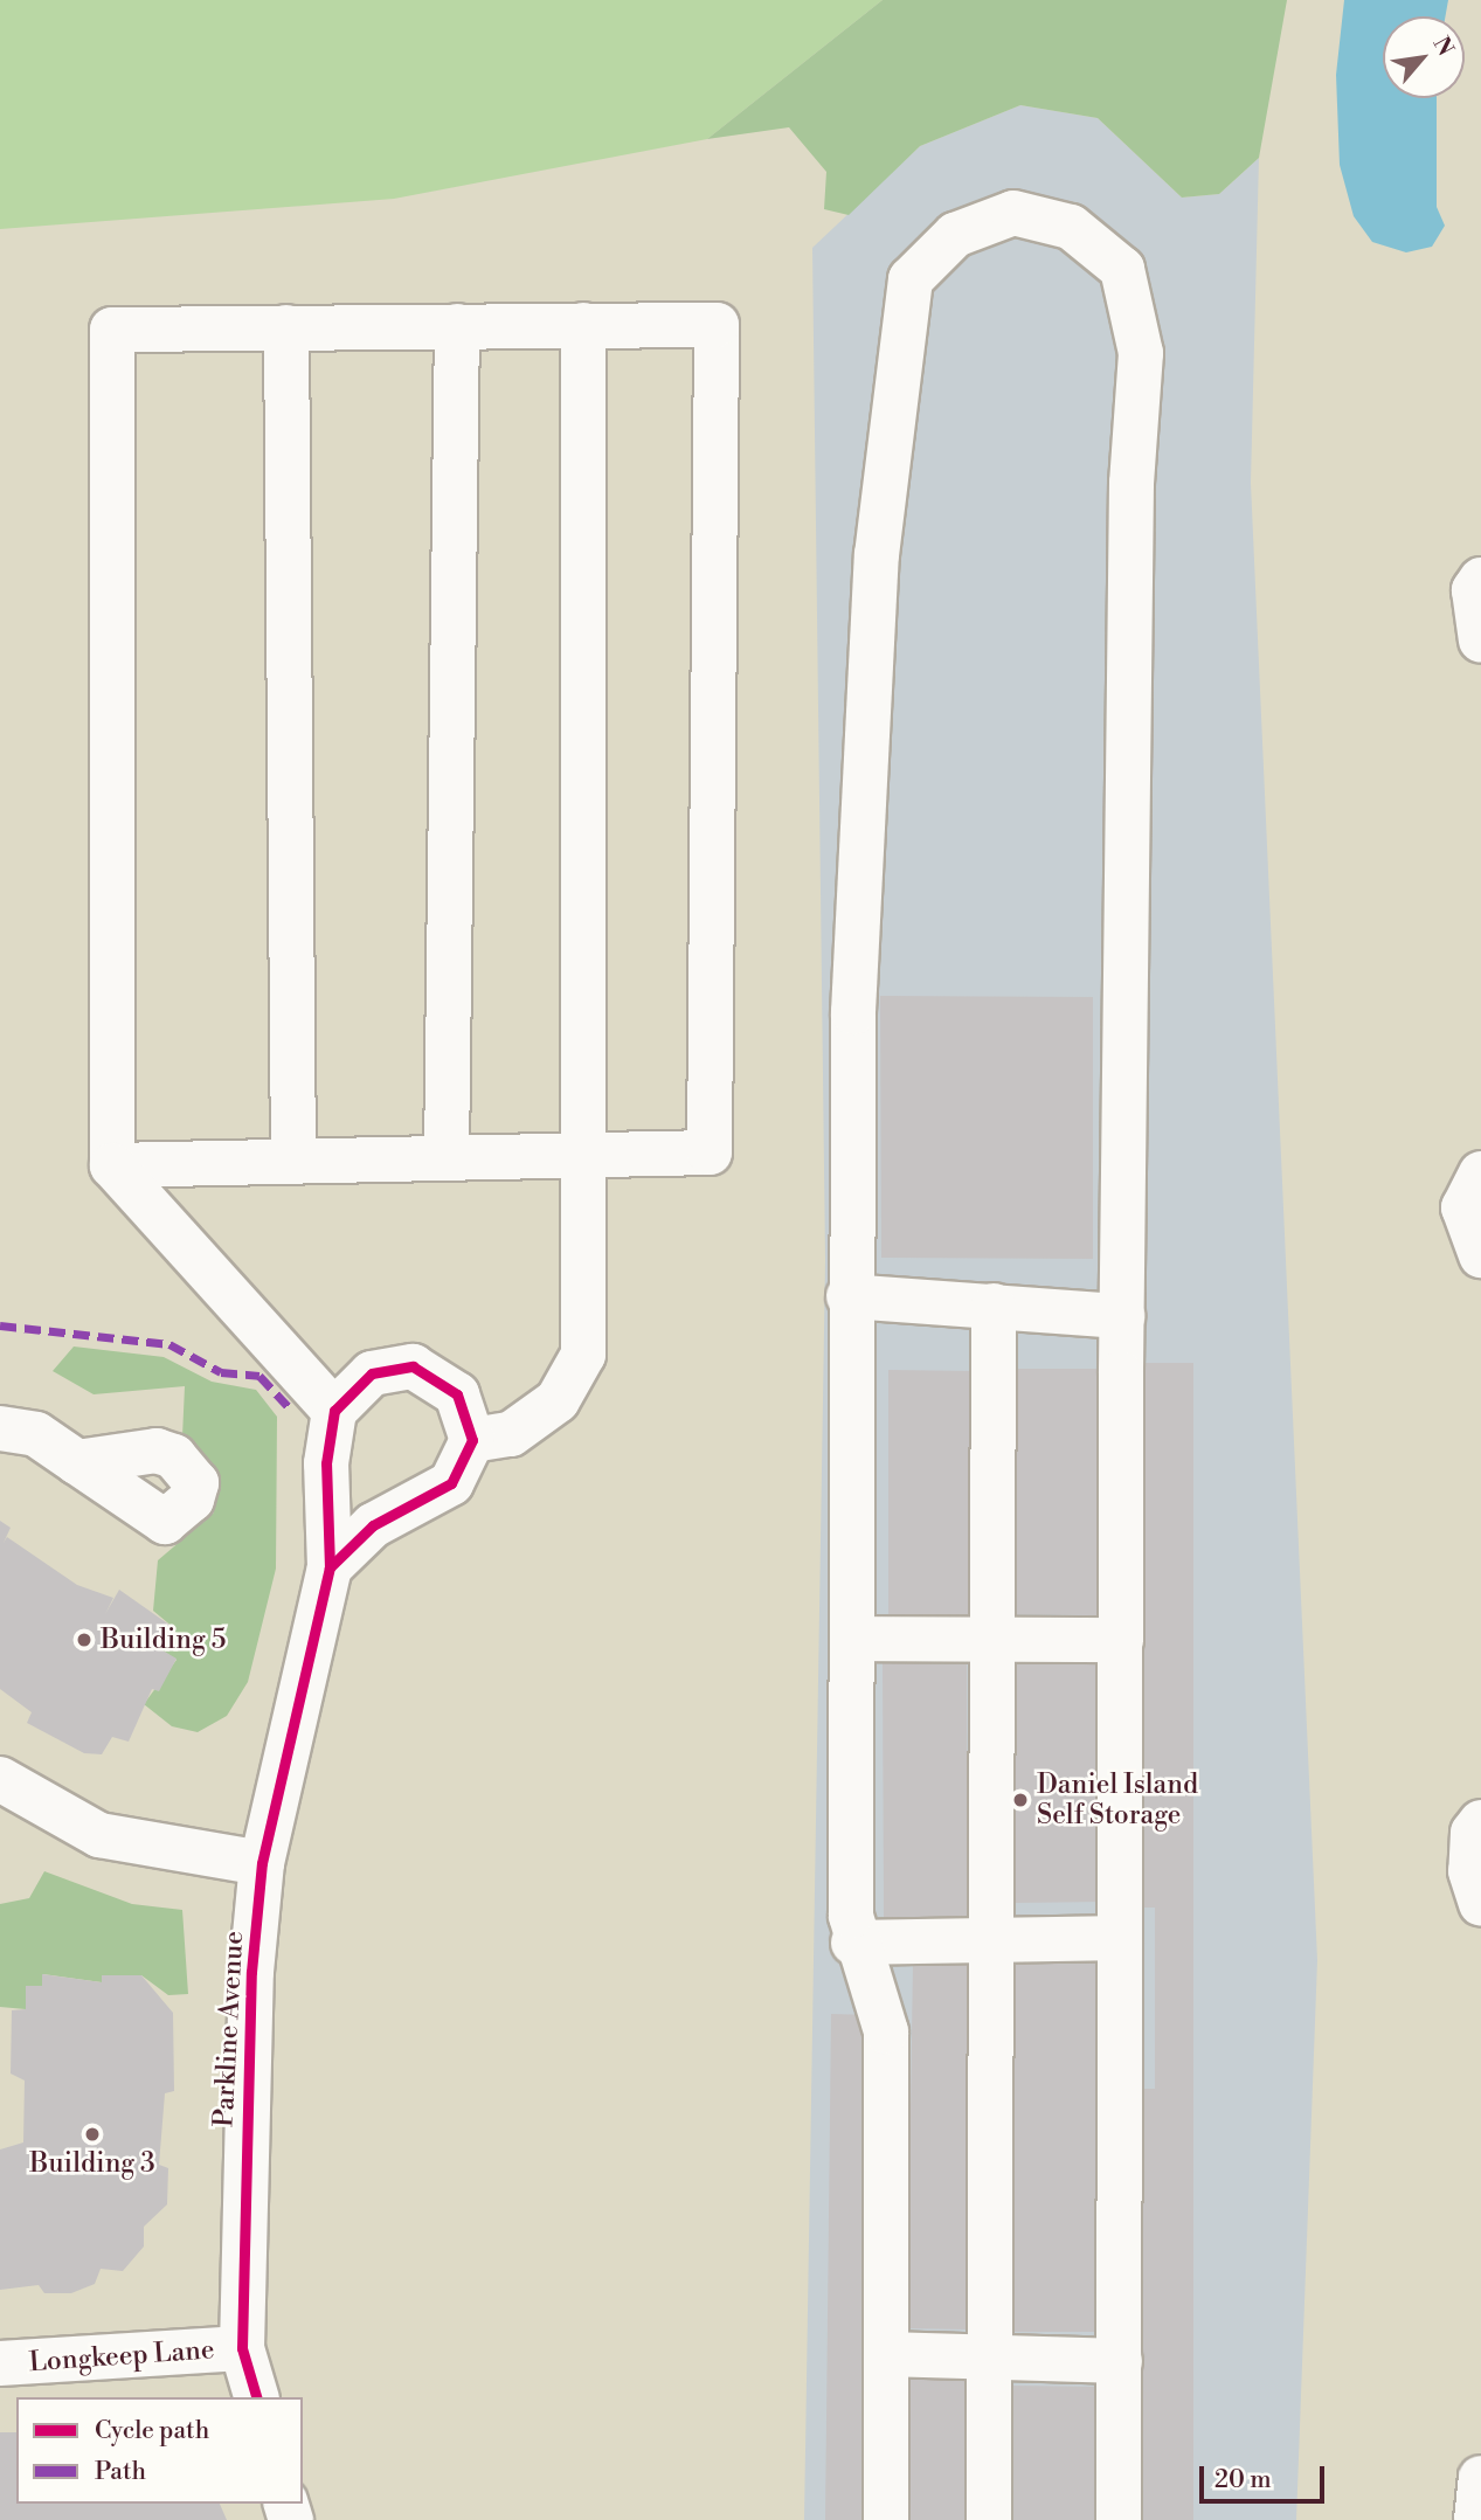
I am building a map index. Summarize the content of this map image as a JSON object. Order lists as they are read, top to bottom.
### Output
{
  "streets": {
    "street": ["Parkline Avenue", "Longkeep Lane"]
  },
  "crossings": [
    ["Parkline Avenue", "Longkeep Lane"]
  ],
  "places": ["Building 5", "Daniel Island Self Storage", "Building 3"],
  "legend": ["Cycle path", "Path"],
  "scale_bar": "20 m",
  "north": "top right"
}
